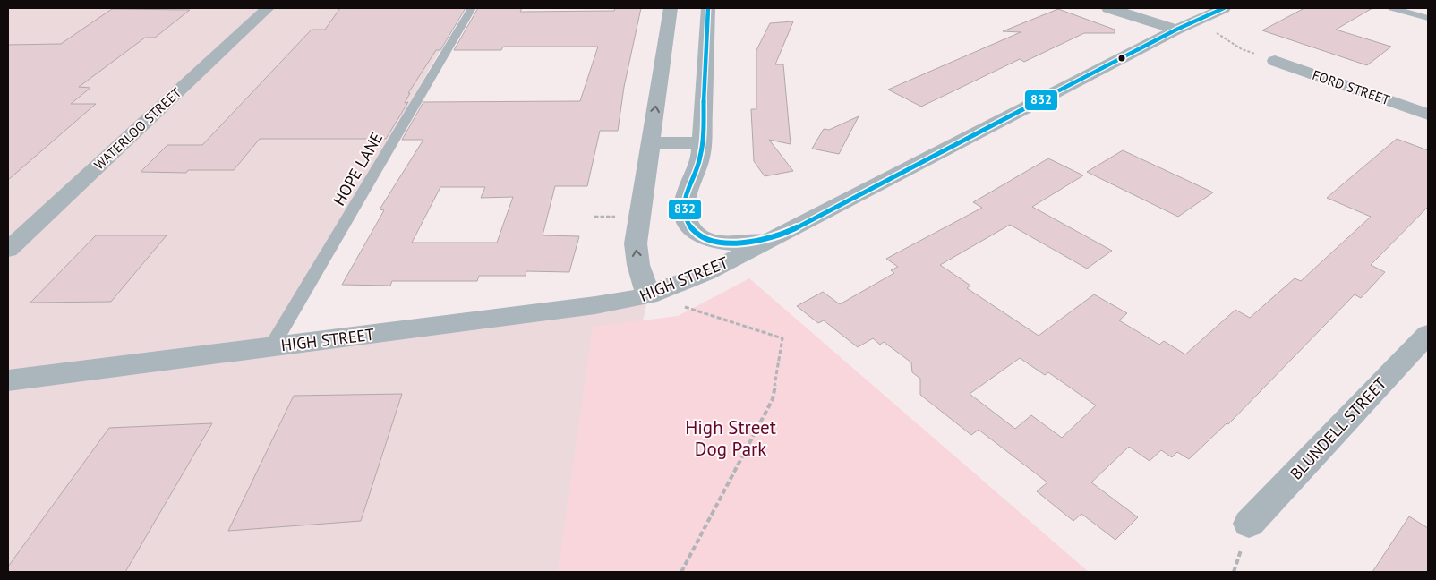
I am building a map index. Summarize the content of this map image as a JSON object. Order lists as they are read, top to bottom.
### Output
{
  "streets": {
    "street": [
      "FORD STREET",
      "WATERLOO STREET",
      "HIGH STREET",
      "BLUNDELL STREET"
    ],
    "lane": ["HOPE LANE"]
  },
  "crossings": [
    ["HOPE LANE", "HIGH STREET"]
  ],
  "parks": ["High Street Dog Park"],
  "lines": ["transit line 832"]
}
